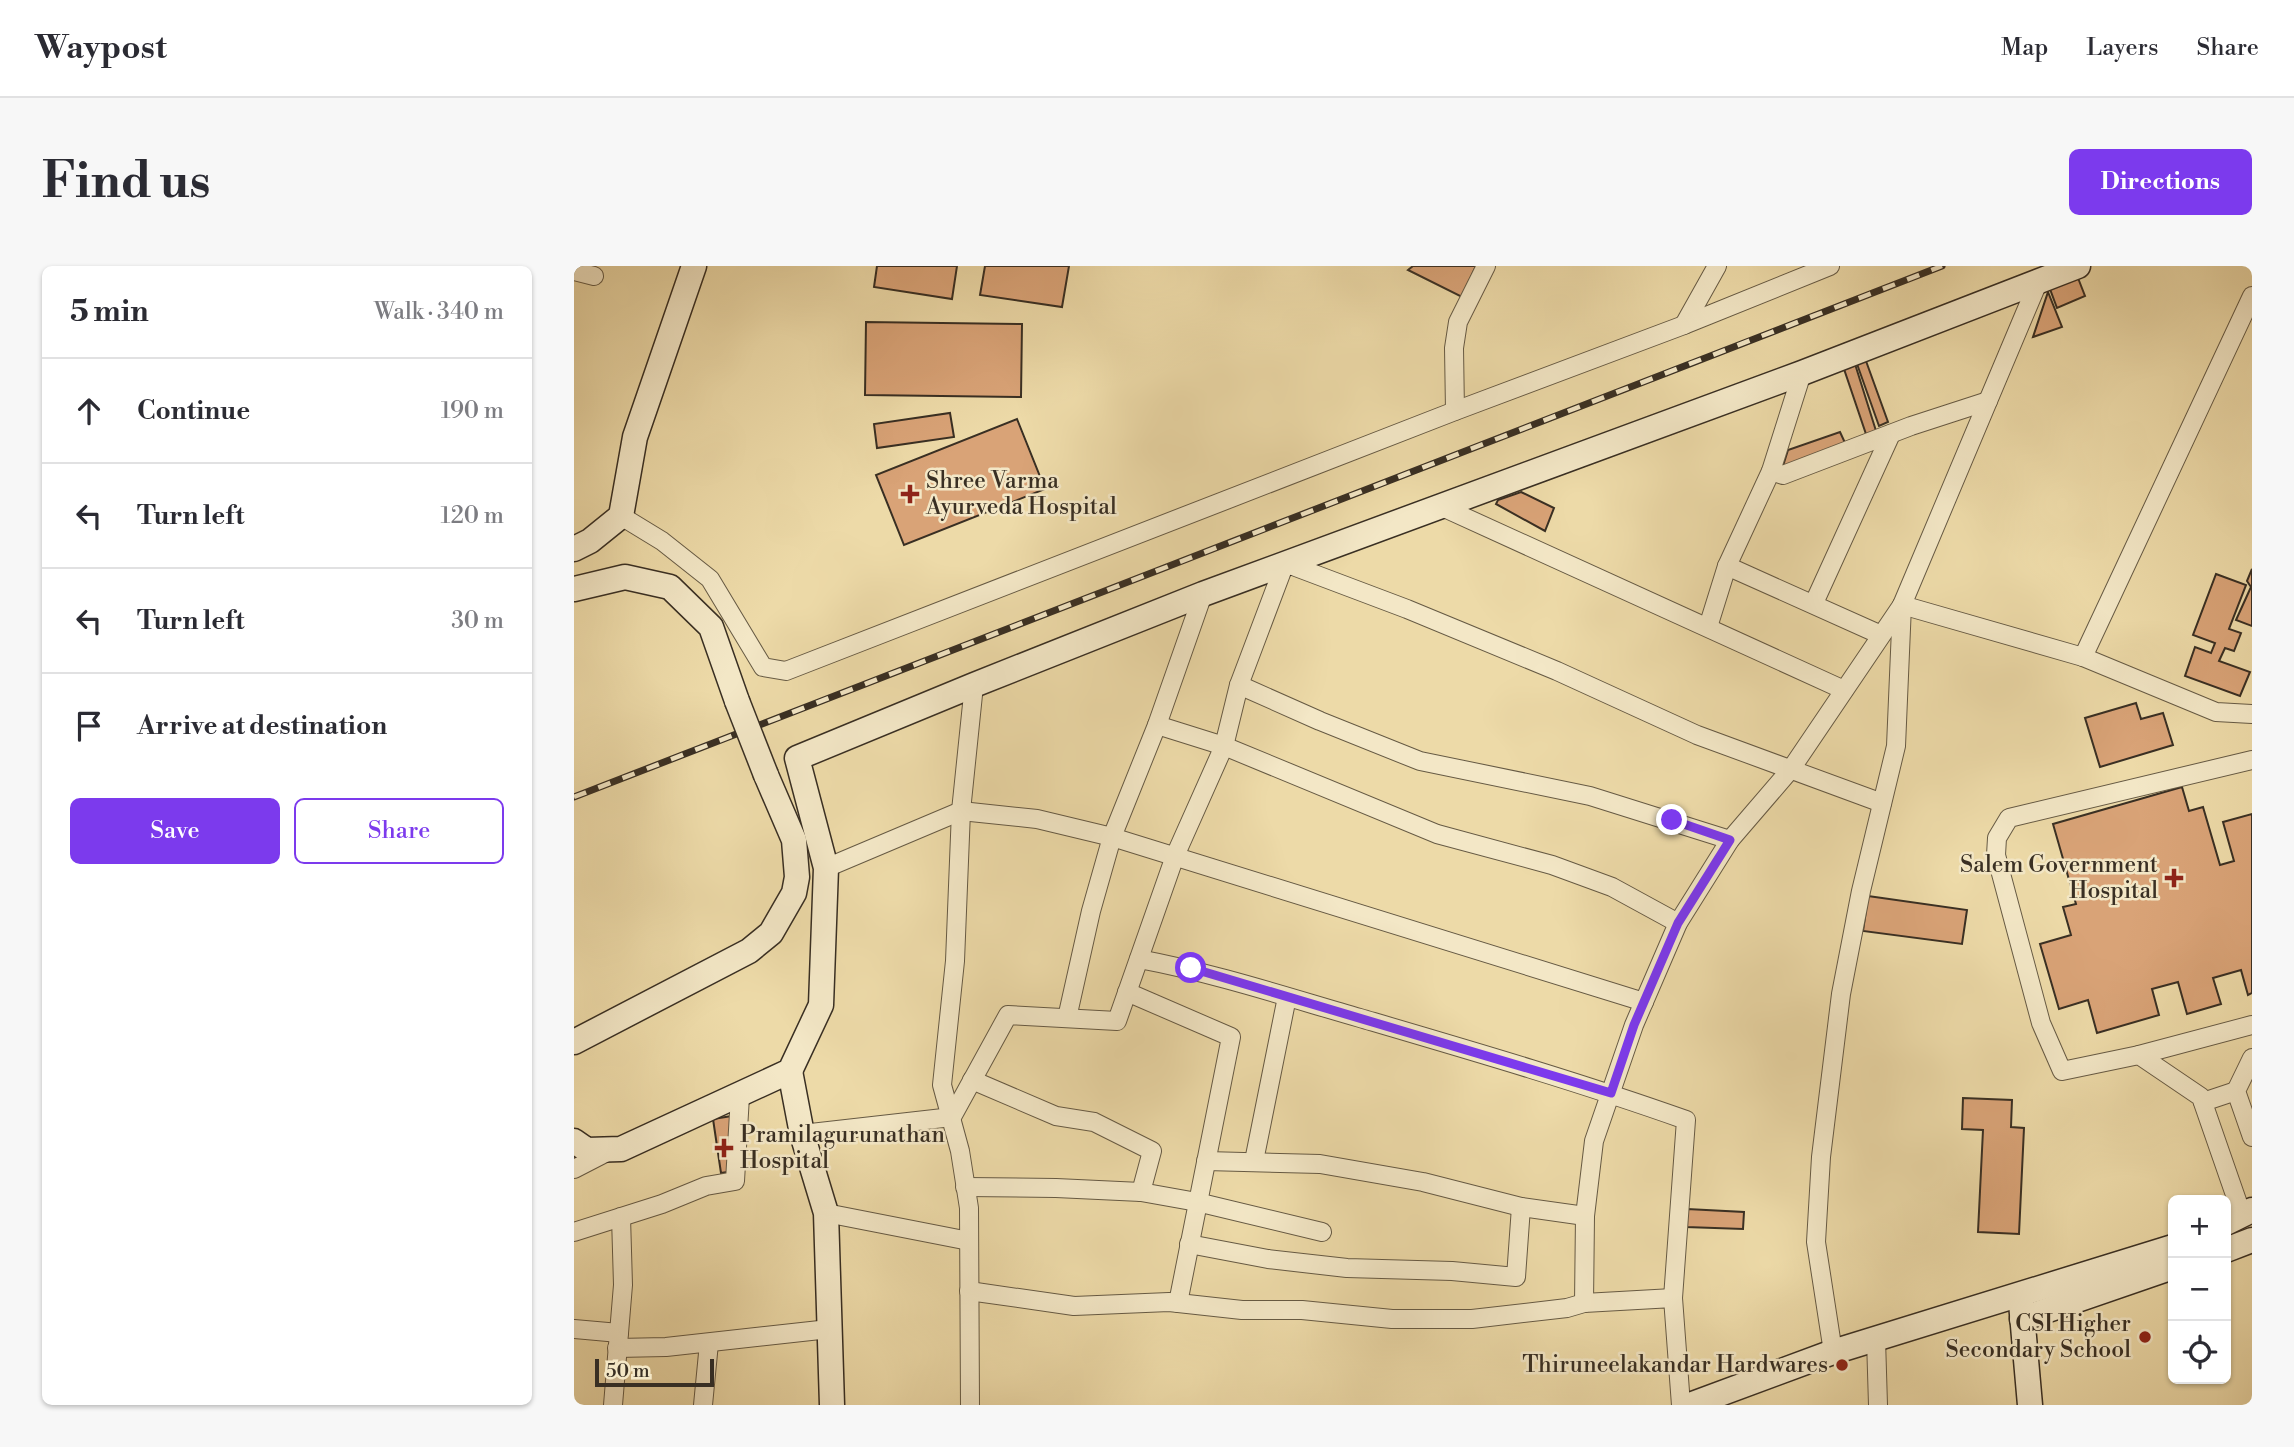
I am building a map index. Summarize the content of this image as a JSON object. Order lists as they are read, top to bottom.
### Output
{
  "places": {
    "health": ["Shree Varma Ayurveda Hospital", "Salem Government Hospital", "Pramilagurunathan Hospital"],
    "other": ["CSI Higher Secondary School", "Thiruneelakandar Hardwares"]
  },
  "scale_bar": "50 m",
  "page": {
    "header": "Waypost",
    "nav": ["Map", "Layers", "Share"],
    "buttons": [
      "Directions",
      ["Save", "Share"]
    ],
    "title": "Find us",
    "heading": ["5 min", "Walk · 340 m"],
    "list": [
      ["Continue", "190 m"],
      ["Turn left", "120 m"],
      ["Turn left", "30 m"],
      "Arrive at destination"
    ],
    "map_buttons": ["+", "−"],
    "scale": "50 m"
  }
}
